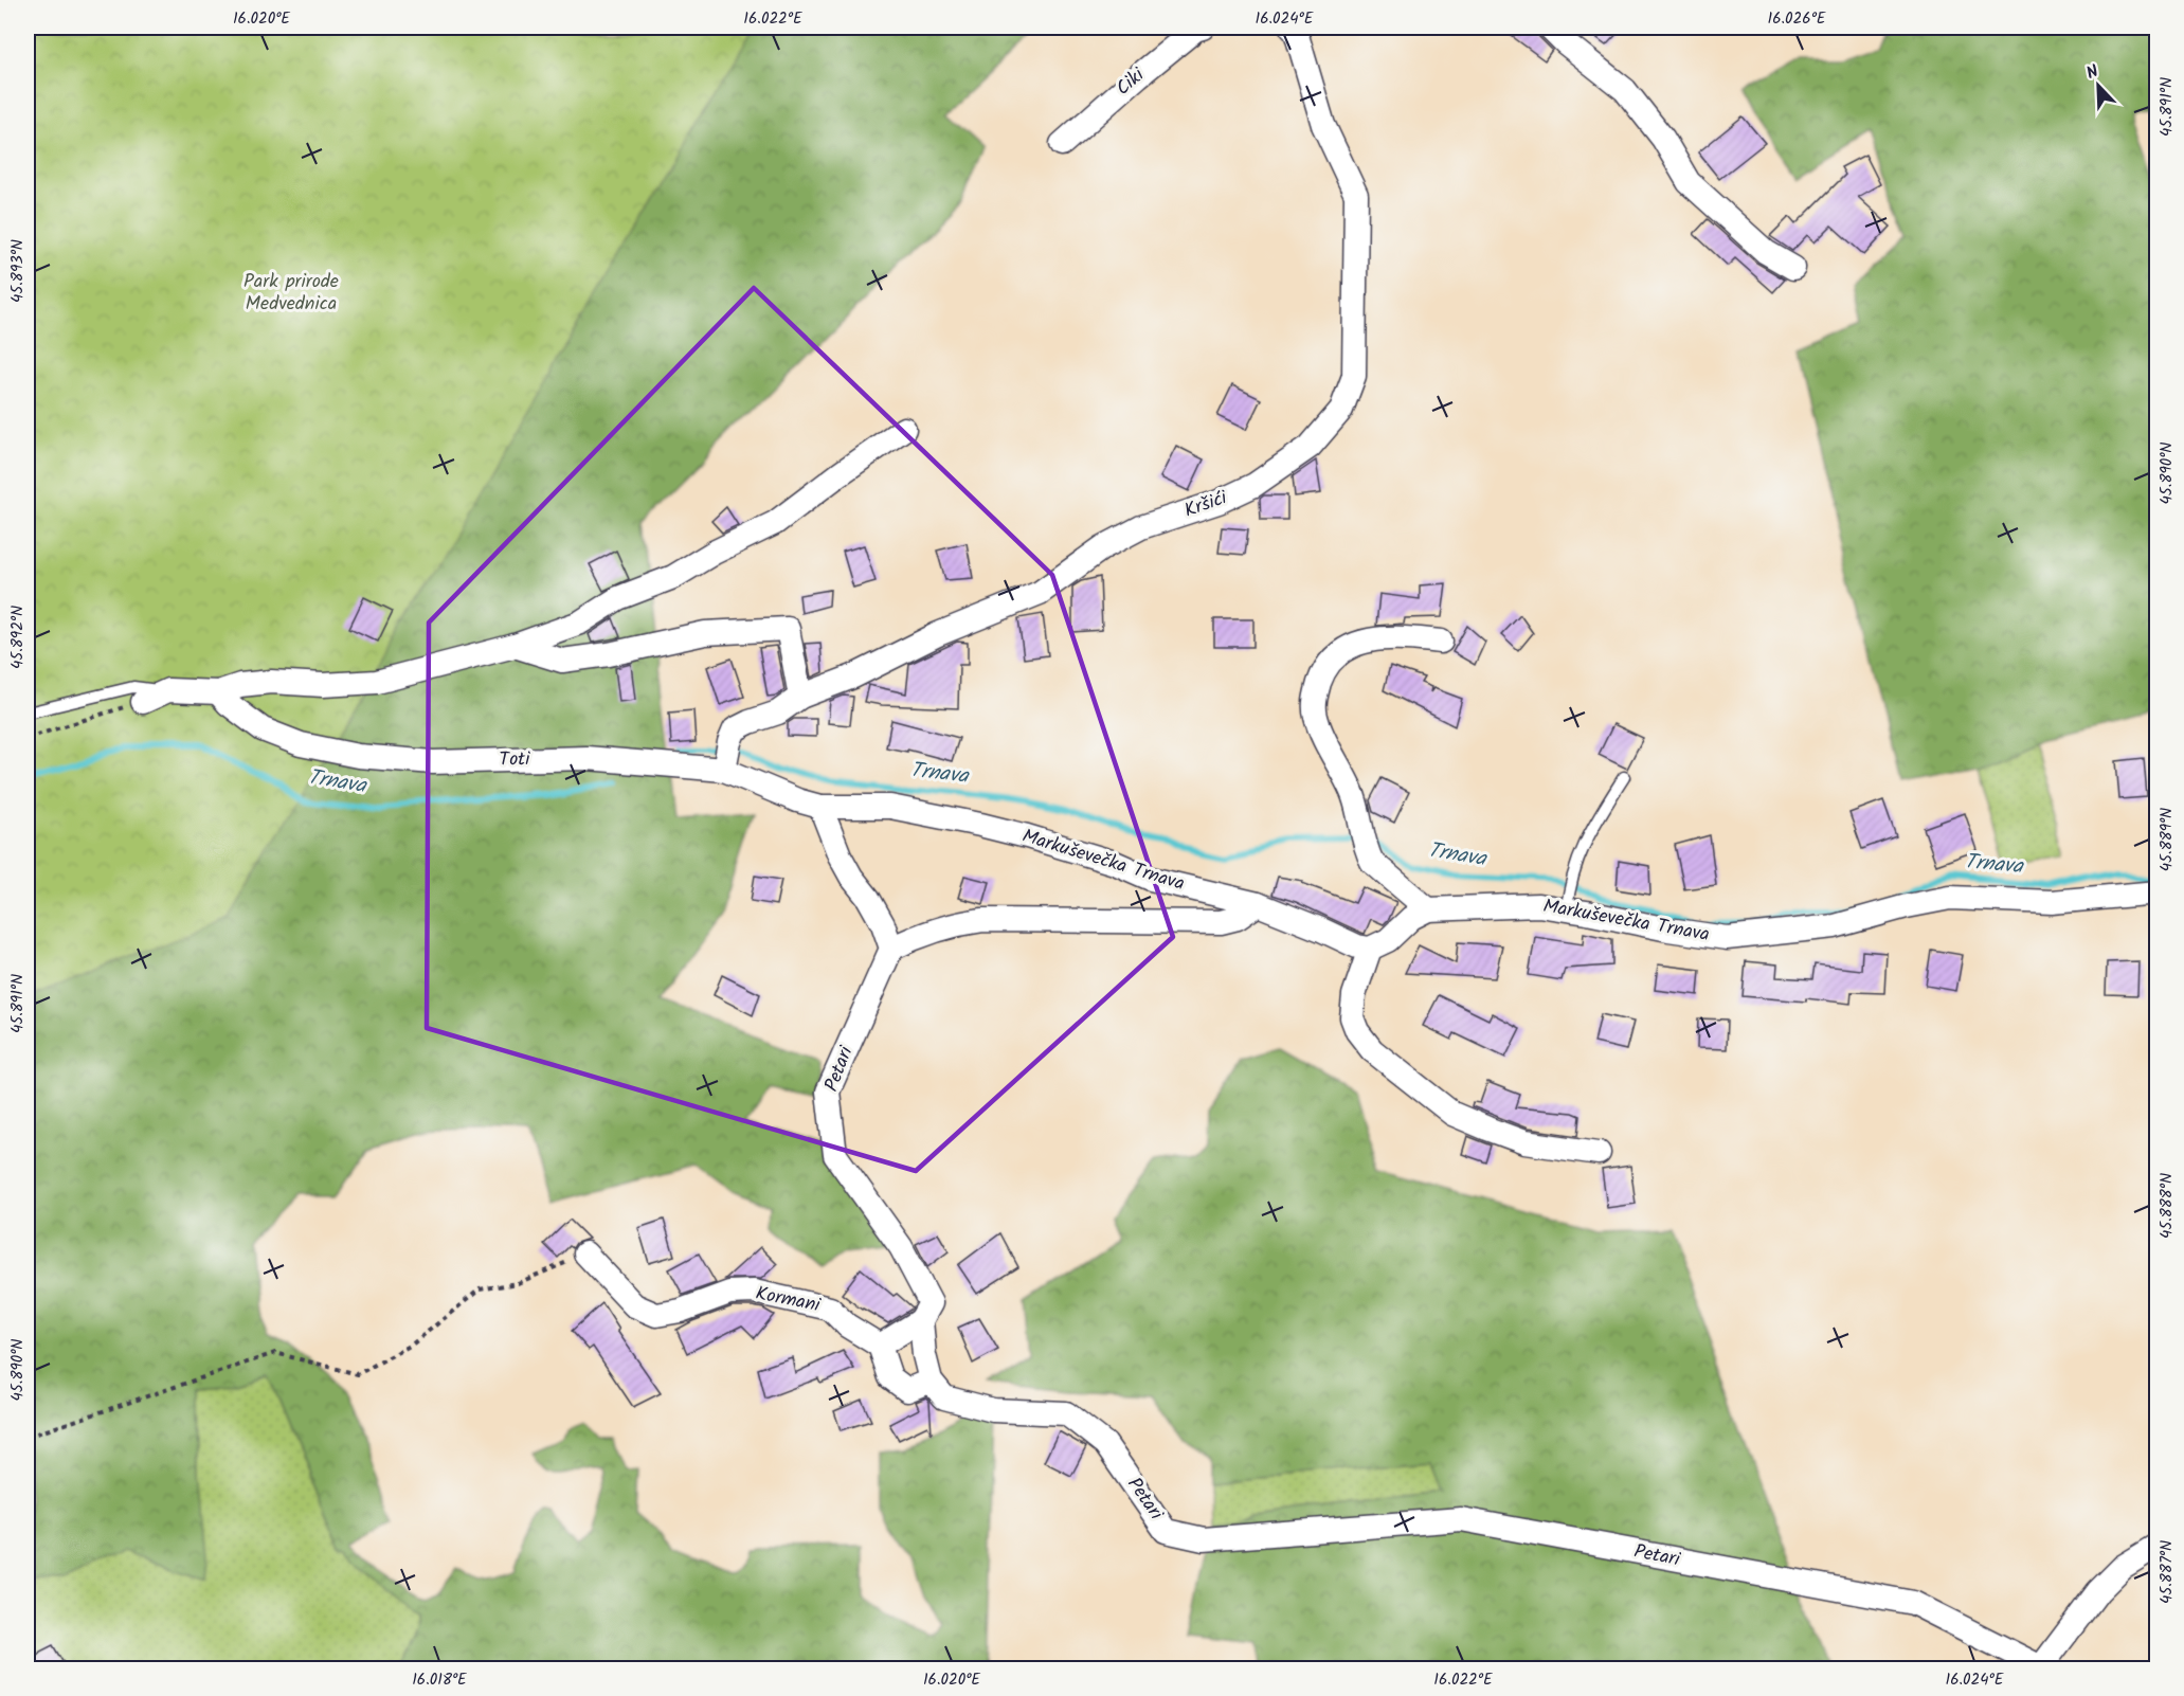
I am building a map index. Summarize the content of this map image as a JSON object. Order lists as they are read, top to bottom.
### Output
{
  "streets": {
    "street": [
      "Ciki",
      "Kršići",
      "Toti",
      "Markuševečka Trnava",
      "Petari",
      "Kormani"
    ]
  },
  "crossings": [
    ["Kršići", "Toti"],
    ["Toti", "Markuševečka Trnava"]
  ],
  "water": ["Trnava"],
  "parks": ["Park prirode Medvednica"],
  "north": "top left",
  "coordinates": [
    "16.020°E",
    "16.022°E",
    "16.024°E",
    "16.026°E",
    "45.891°N",
    "45.893°N",
    "45.890°N",
    "45.892°N",
    "45.889°N",
    "45.888°N",
    "45.887°N",
    "16.018°E"
  ]
}
